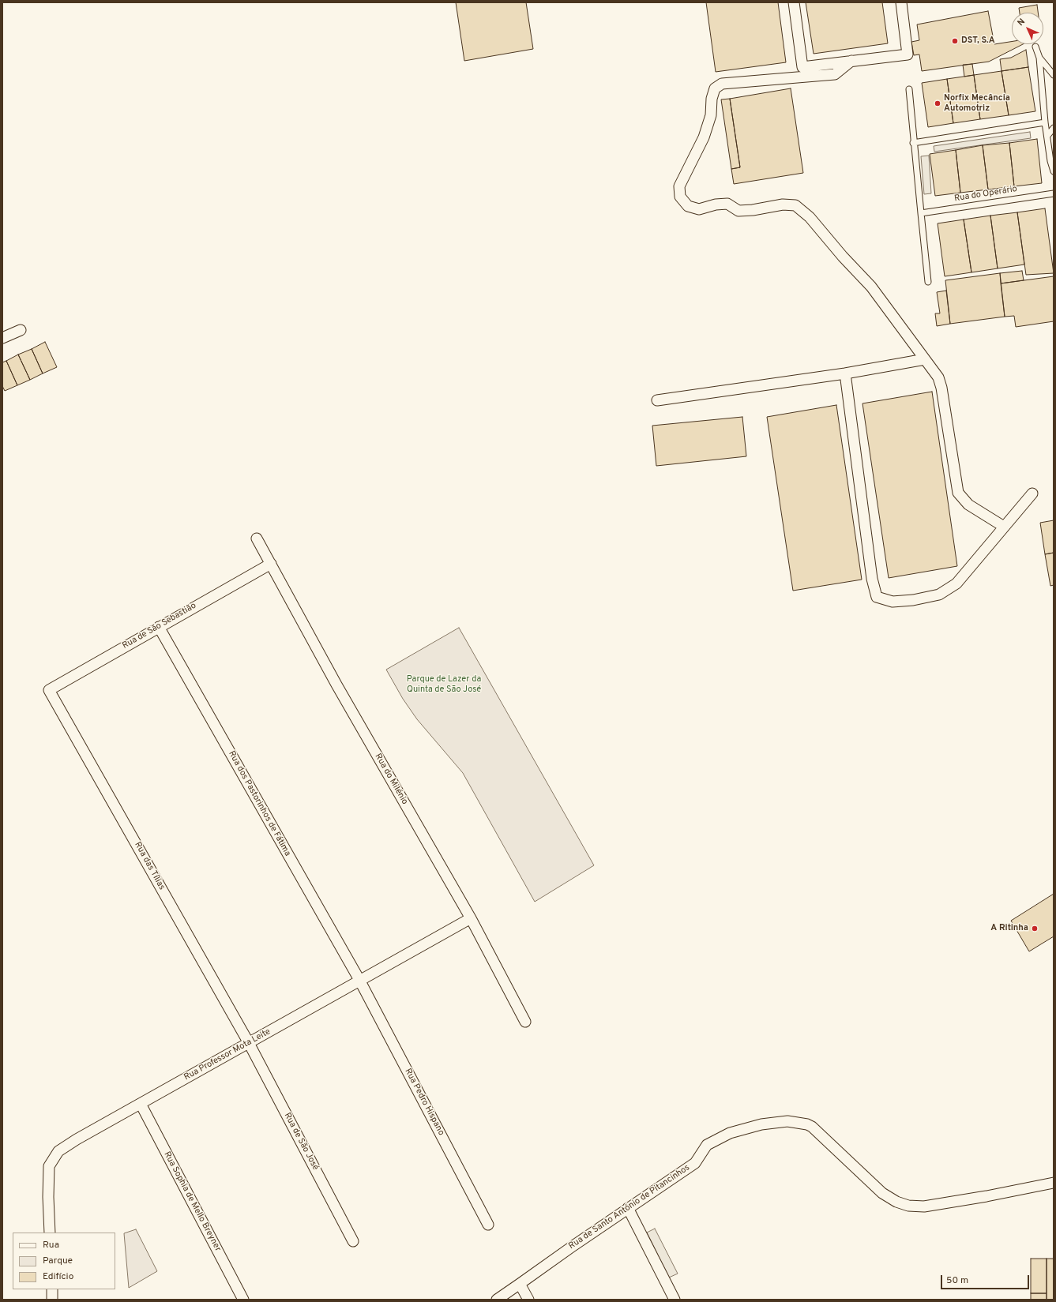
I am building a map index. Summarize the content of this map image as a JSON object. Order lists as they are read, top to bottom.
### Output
{
  "streets": {
    "street": [
      "Rua de São Sebastião",
      "Rua do Milénio",
      "Rua dos Pastorinhos de Fátima",
      "Rua das Tílias",
      "Rua Professor Mota Leite",
      "Rua Pedro Hispano",
      "Rua de São José",
      "Rua Sophia de Mello Breyner",
      "Rua de Santo António de Pitancinhos"
    ],
    "lane": ["Rua do Operário"]
  },
  "crossings": [
    ["Rua de São Sebastião", "Rua do Milénio"],
    ["Rua de São Sebastião", "Rua dos Pastorinhos de Fátima"],
    ["Rua de São Sebastião", "Rua das Tílias"],
    ["Rua do Milénio", "Rua Professor Mota Leite"],
    ["Rua dos Pastorinhos de Fátima", "Rua Professor Mota Leite"],
    ["Rua dos Pastorinhos de Fátima", "Rua Pedro Hispano"],
    ["Rua das Tílias", "Rua Professor Mota Leite"],
    ["Rua das Tílias", "Rua de São José"],
    ["Rua Professor Mota Leite", "Rua Pedro Hispano"],
    ["Rua Professor Mota Leite", "Rua de São José"],
    ["Rua Professor Mota Leite", "Rua Sophia de Mello Breyner"]
  ],
  "parks": ["Parque de Lazer da Quinta de São José"],
  "places": ["DST, S.A", "Norfix Mecância Automotriz", "A Ritinha"],
  "legend": ["Rua", "Parque", "Edifício"],
  "scale_bar": "50 m",
  "north": "top left"
}
